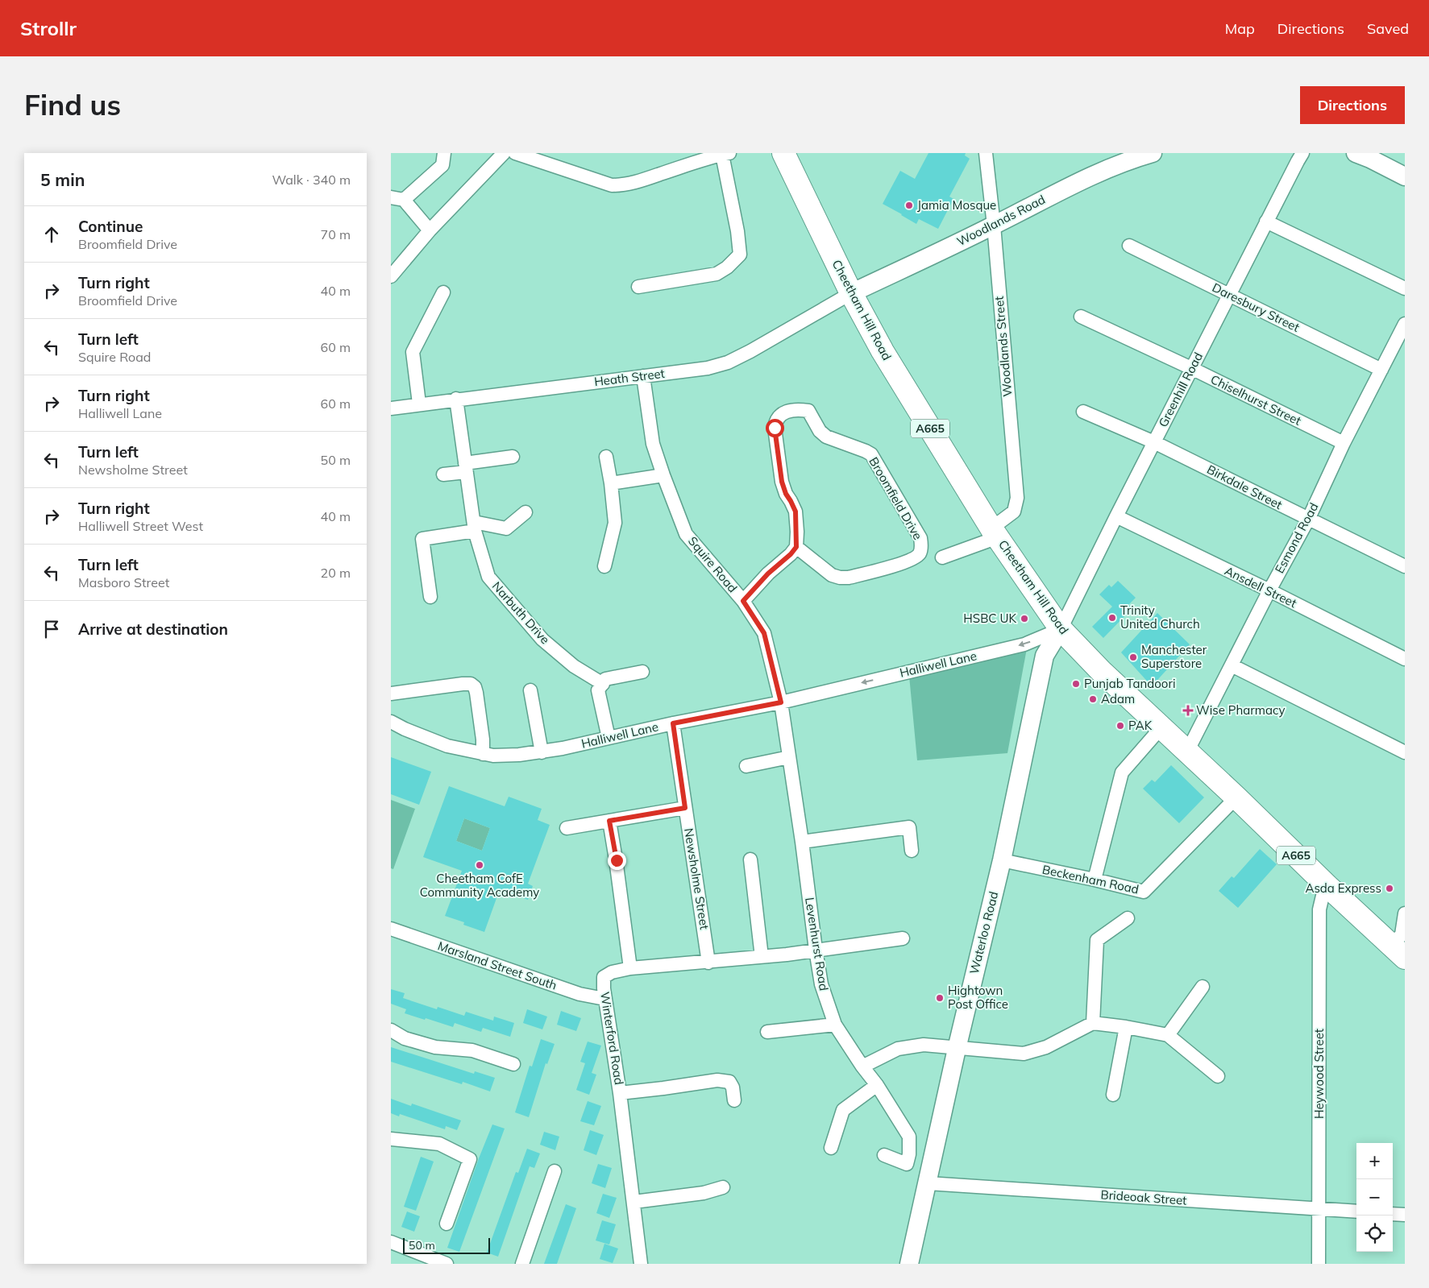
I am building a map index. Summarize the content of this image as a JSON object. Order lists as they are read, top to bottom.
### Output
{
  "streets": {
    "highway": ["Cheetham Hill Road", "A665"],
    "main road": ["Woodlands Road", "Waterloo Road"],
    "street": [
      "Daresbury Street",
      "Woodlands Street",
      "Heath Street",
      "Greenhill Road",
      "Chiselhurst Street",
      "Birkdale Street",
      "Broomfield Drive",
      "Esmond Road",
      "Squire Road",
      "Ansdell Street",
      "Narbuth Drive",
      "Halliwell Lane",
      "Newsholme Street",
      "Beckenham Road",
      "Levenhurst Road",
      "Marsland Street South",
      "Winterford Road",
      "Heywood Street",
      "Brideoak Street"
    ]
  },
  "crossings": [
    ["Woodlands Road", "Cheetham Hill Road"],
    ["Woodlands Road", "Woodlands Street"],
    ["Woodlands Road", "Heath Street"],
    ["Daresbury Street", "Greenhill Road"],
    ["Daresbury Street", "Esmond Road"],
    ["Cheetham Hill Road", "Woodlands Street"],
    ["Cheetham Hill Road", "Heath Street"],
    ["Cheetham Hill Road", "Greenhill Road"],
    ["Cheetham Hill Road", "Esmond Road"],
    ["Cheetham Hill Road", "Halliwell Lane"],
    ["Cheetham Hill Road", "Beckenham Road"],
    ["Cheetham Hill Road", "Waterloo Road"],
    ["Cheetham Hill Road", "Heywood Street"],
    ["Heath Street", "Squire Road"],
    ["Heath Street", "Narbuth Drive"],
    ["Greenhill Road", "Chiselhurst Street"],
    ["Greenhill Road", "Birkdale Street"],
    ["Greenhill Road", "Ansdell Street"],
    ["Greenhill Road", "Halliwell Lane"],
    ["Greenhill Road", "Waterloo Road"],
    ["Chiselhurst Street", "Esmond Road"],
    ["Birkdale Street", "Esmond Road"],
    ["Esmond Road", "Ansdell Street"],
    ["Squire Road", "Halliwell Lane"],
    ["Squire Road", "Levenhurst Road"],
    ["Halliwell Lane", "Newsholme Street"],
    ["Halliwell Lane", "Waterloo Road"],
    ["Halliwell Lane", "Levenhurst Road"],
    ["Newsholme Street", "Winterford Road"],
    ["Beckenham Road", "Waterloo Road"],
    ["Waterloo Road", "Brideoak Street"],
    ["Levenhurst Road", "Winterford Road"],
    ["Marsland Street South", "Winterford Road"],
    ["Heywood Street", "Brideoak Street"]
  ],
  "one_way": ["Halliwell Lane"],
  "places": {
    "other": [
      "Jamia Mosque",
      "Trinity United Church",
      "HSBC UK",
      "Manchester Superstore",
      "Punjab Tandoori",
      "Adam",
      "PAK",
      "Cheetham CofE Community Academy",
      "Asda Express",
      "Hightown Post Office"
    ],
    "health": ["Wise Pharmacy"]
  },
  "scale_bar": "50 m",
  "page": {
    "header": "Strollr",
    "nav": ["Map", "Directions", "Saved"],
    "buttons": "Directions",
    "title": "Find us",
    "heading": ["5 min", "Walk · 340 m"],
    "list": [
      ["Continue", "Broomfield Drive", "70 m"],
      ["Turn right", "Broomfield Drive", "40 m"],
      ["Turn left", "Squire Road", "60 m"],
      ["Turn right", "Halliwell Lane", "60 m"],
      ["Turn left", "Newsholme Street", "50 m"],
      ["Turn right", "Halliwell Street West", "40 m"],
      ["Turn left", "Masboro Street", "20 m"],
      "Arrive at destination"
    ],
    "map_buttons": ["+", "−"],
    "scale": "50 m"
  }
}
